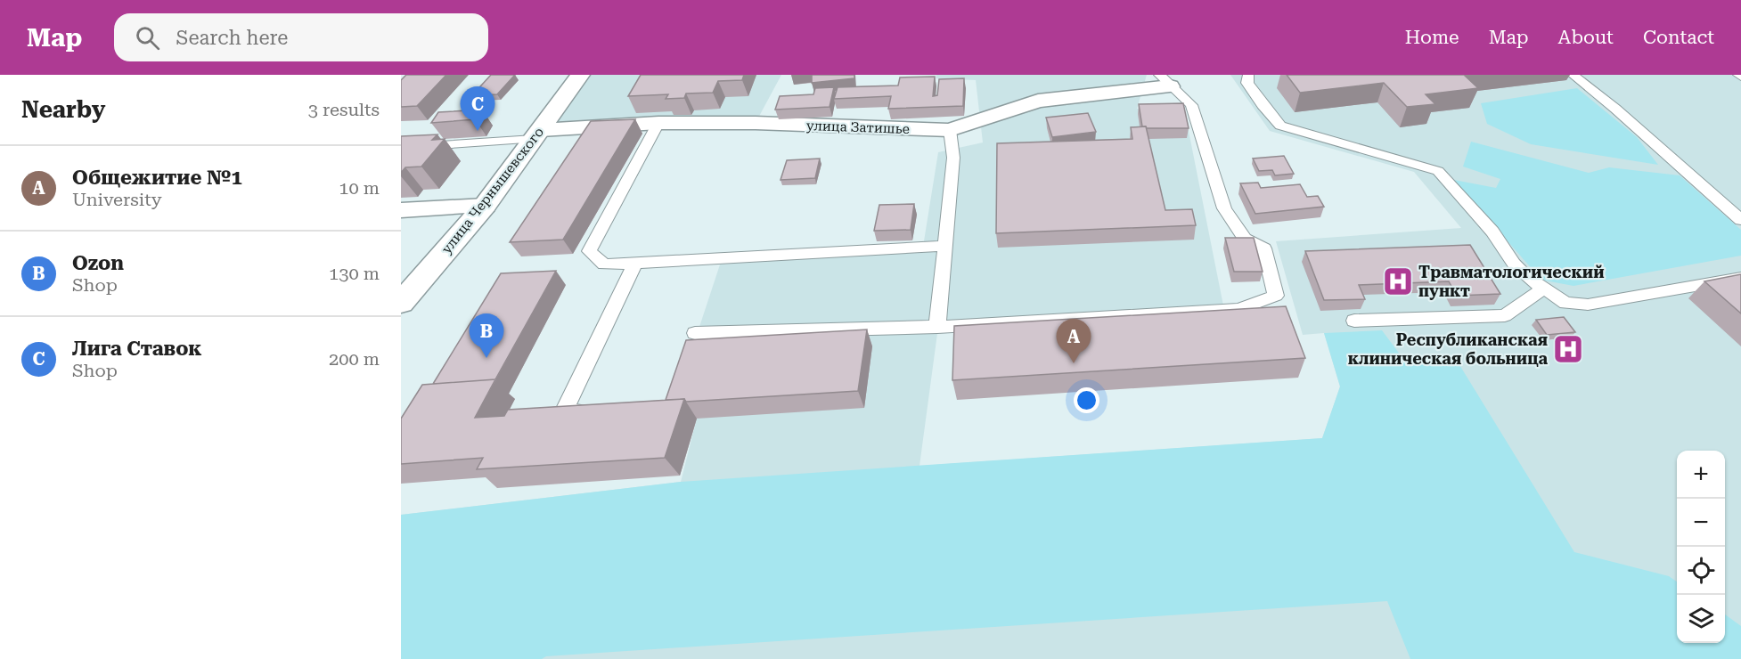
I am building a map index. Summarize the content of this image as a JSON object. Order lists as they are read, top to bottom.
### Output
{
  "streets": {
    "street": ["улица Затишье", "улица Чернышевского"]
  },
  "crossings": [
    ["улица Затишье", "улица Чернышевского"]
  ],
  "places": {
    "hospital": ["Травматологический пункт", "Республиканская клиническая больница"]
  },
  "page": {
    "header": "Map",
    "search": "Search here",
    "nav": [
      "Home",
      "Map",
      "About",
      "Contact"
    ],
    "heading": ["Nearby", "3 results"],
    "pins": ["C", "B", "A"],
    "list": [
      {
        "mark": "A",
        "name": "Общежитие №1",
        "note": "University",
        "value": "10 m"
      },
      {
        "mark": "B",
        "name": "Ozon",
        "note": "Shop",
        "value": "130 m"
      },
      {
        "mark": "C",
        "name": "Лига Ставок",
        "note": "Shop",
        "value": "200 m"
      }
    ],
    "map_buttons": ["+", "−"]
  }
}
